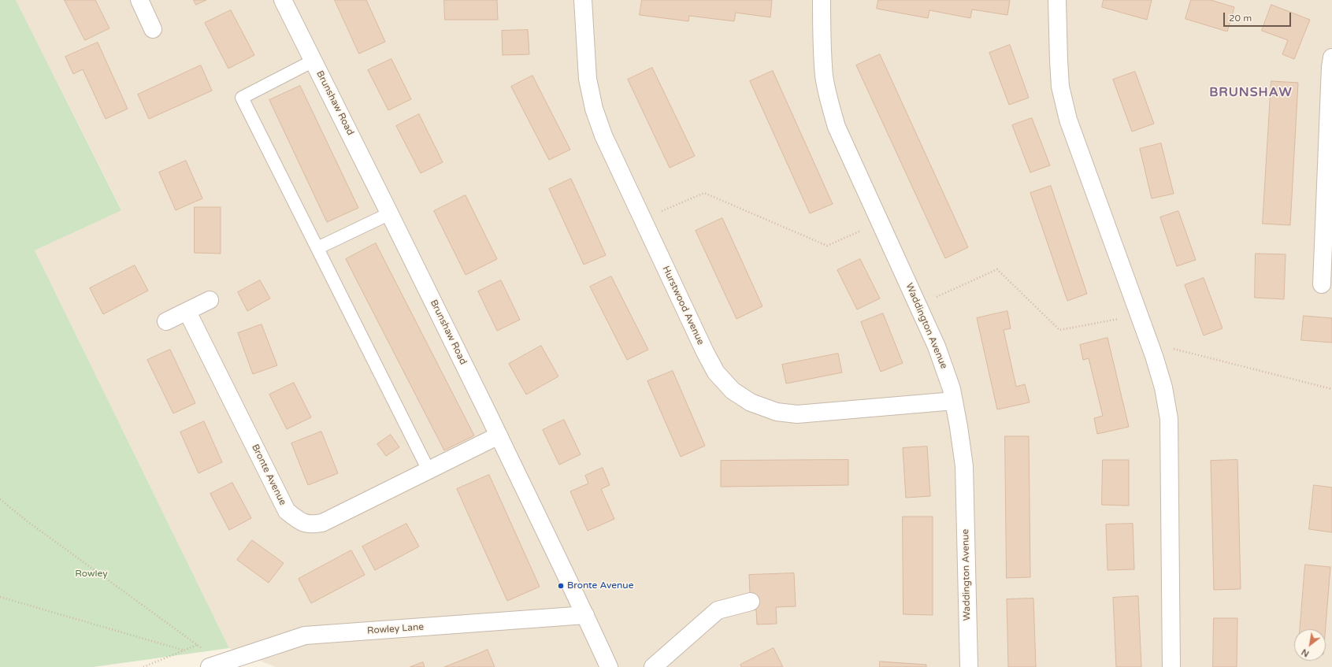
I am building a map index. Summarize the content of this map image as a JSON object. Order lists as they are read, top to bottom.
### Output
{
  "streets": {
    "street": [
      "Brunshaw Road",
      "Hurstwood Avenue",
      "Waddington Avenue",
      "Bronte Avenue",
      "Rowley Lane"
    ]
  },
  "crossings": [
    ["Brunshaw Road", "Bronte Avenue"],
    ["Brunshaw Road", "Rowley Lane"],
    ["Hurstwood Avenue", "Waddington Avenue"]
  ],
  "districts": ["BRUNSHAW"],
  "parks": ["Rowley"],
  "places": ["Bronte Avenue"],
  "scale_bar": "20 m",
  "north": "bottom left"
}
